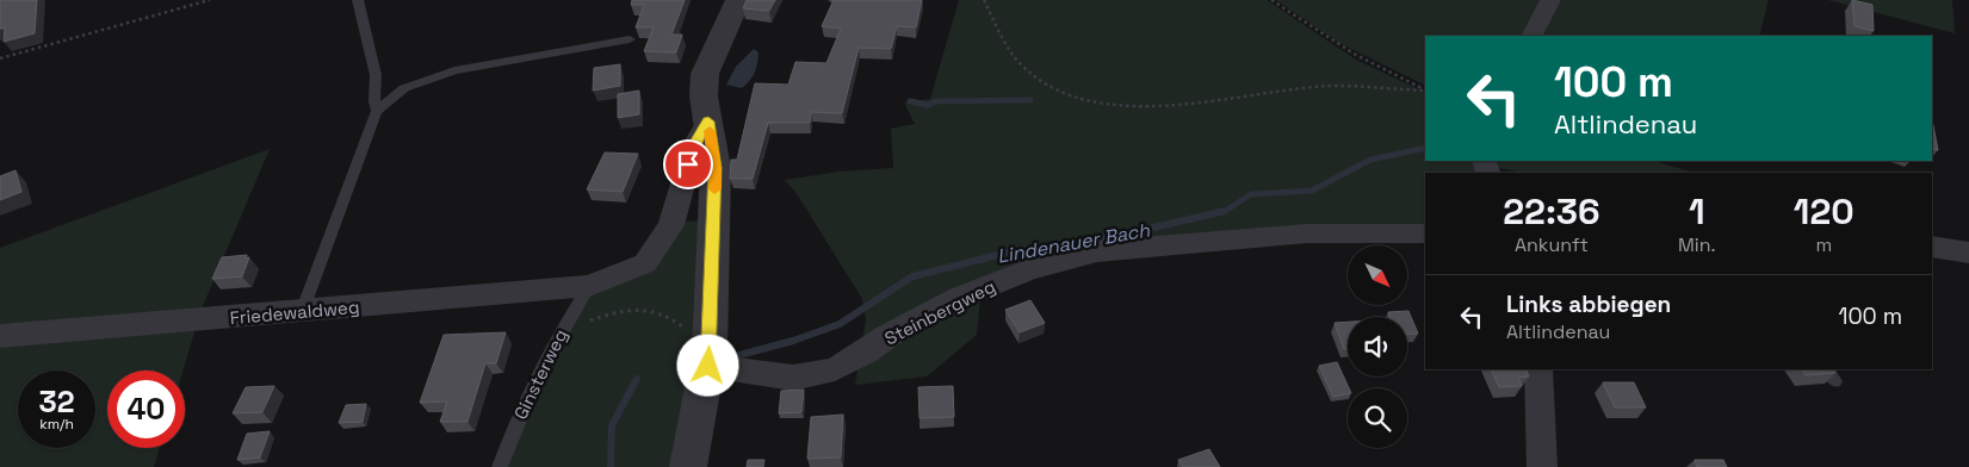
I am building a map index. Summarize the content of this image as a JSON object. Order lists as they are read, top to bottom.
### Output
{
  "streets": {
    "street": ["Friedewaldweg", "Steinbergweg"],
    "lane": ["Ginsterweg"]
  },
  "crossings": [
    ["Friedewaldweg", "Ginsterweg"]
  ],
  "water": ["Lindenauer Bach"],
  "north": "bottom right",
  "page": {
    "turn": ["100 m", "Altlindenau"],
    "eta": [
      "22:36",
      "Ankunft",
      "1",
      "Min.",
      "120",
      "m"
    ],
    "list": [
      {
        "name": "Links abbiegen",
        "note": "Altlindenau",
        "value": "100 m"
      }
    ],
    "speed": "32 km/h",
    "limit": "40"
  }
}
